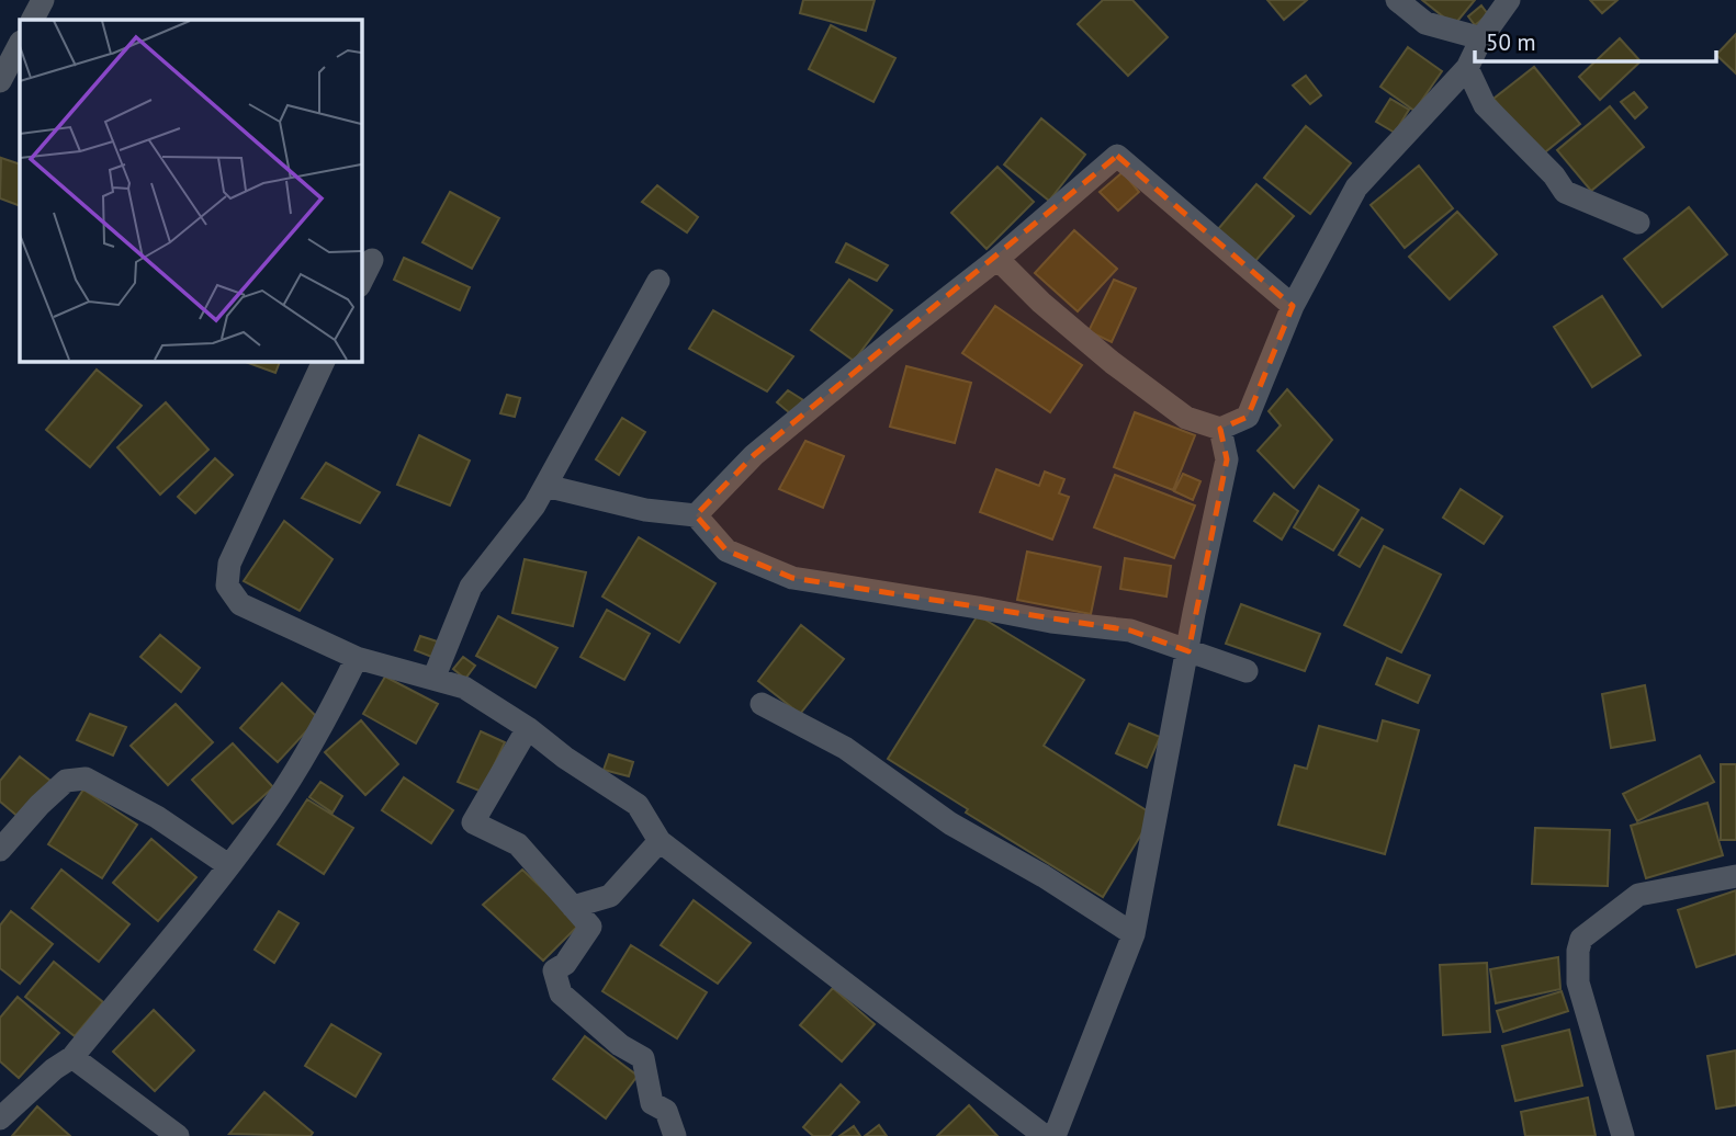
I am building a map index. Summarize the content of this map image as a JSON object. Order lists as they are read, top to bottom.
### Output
{
  "scale_bar": "50 m"
}
